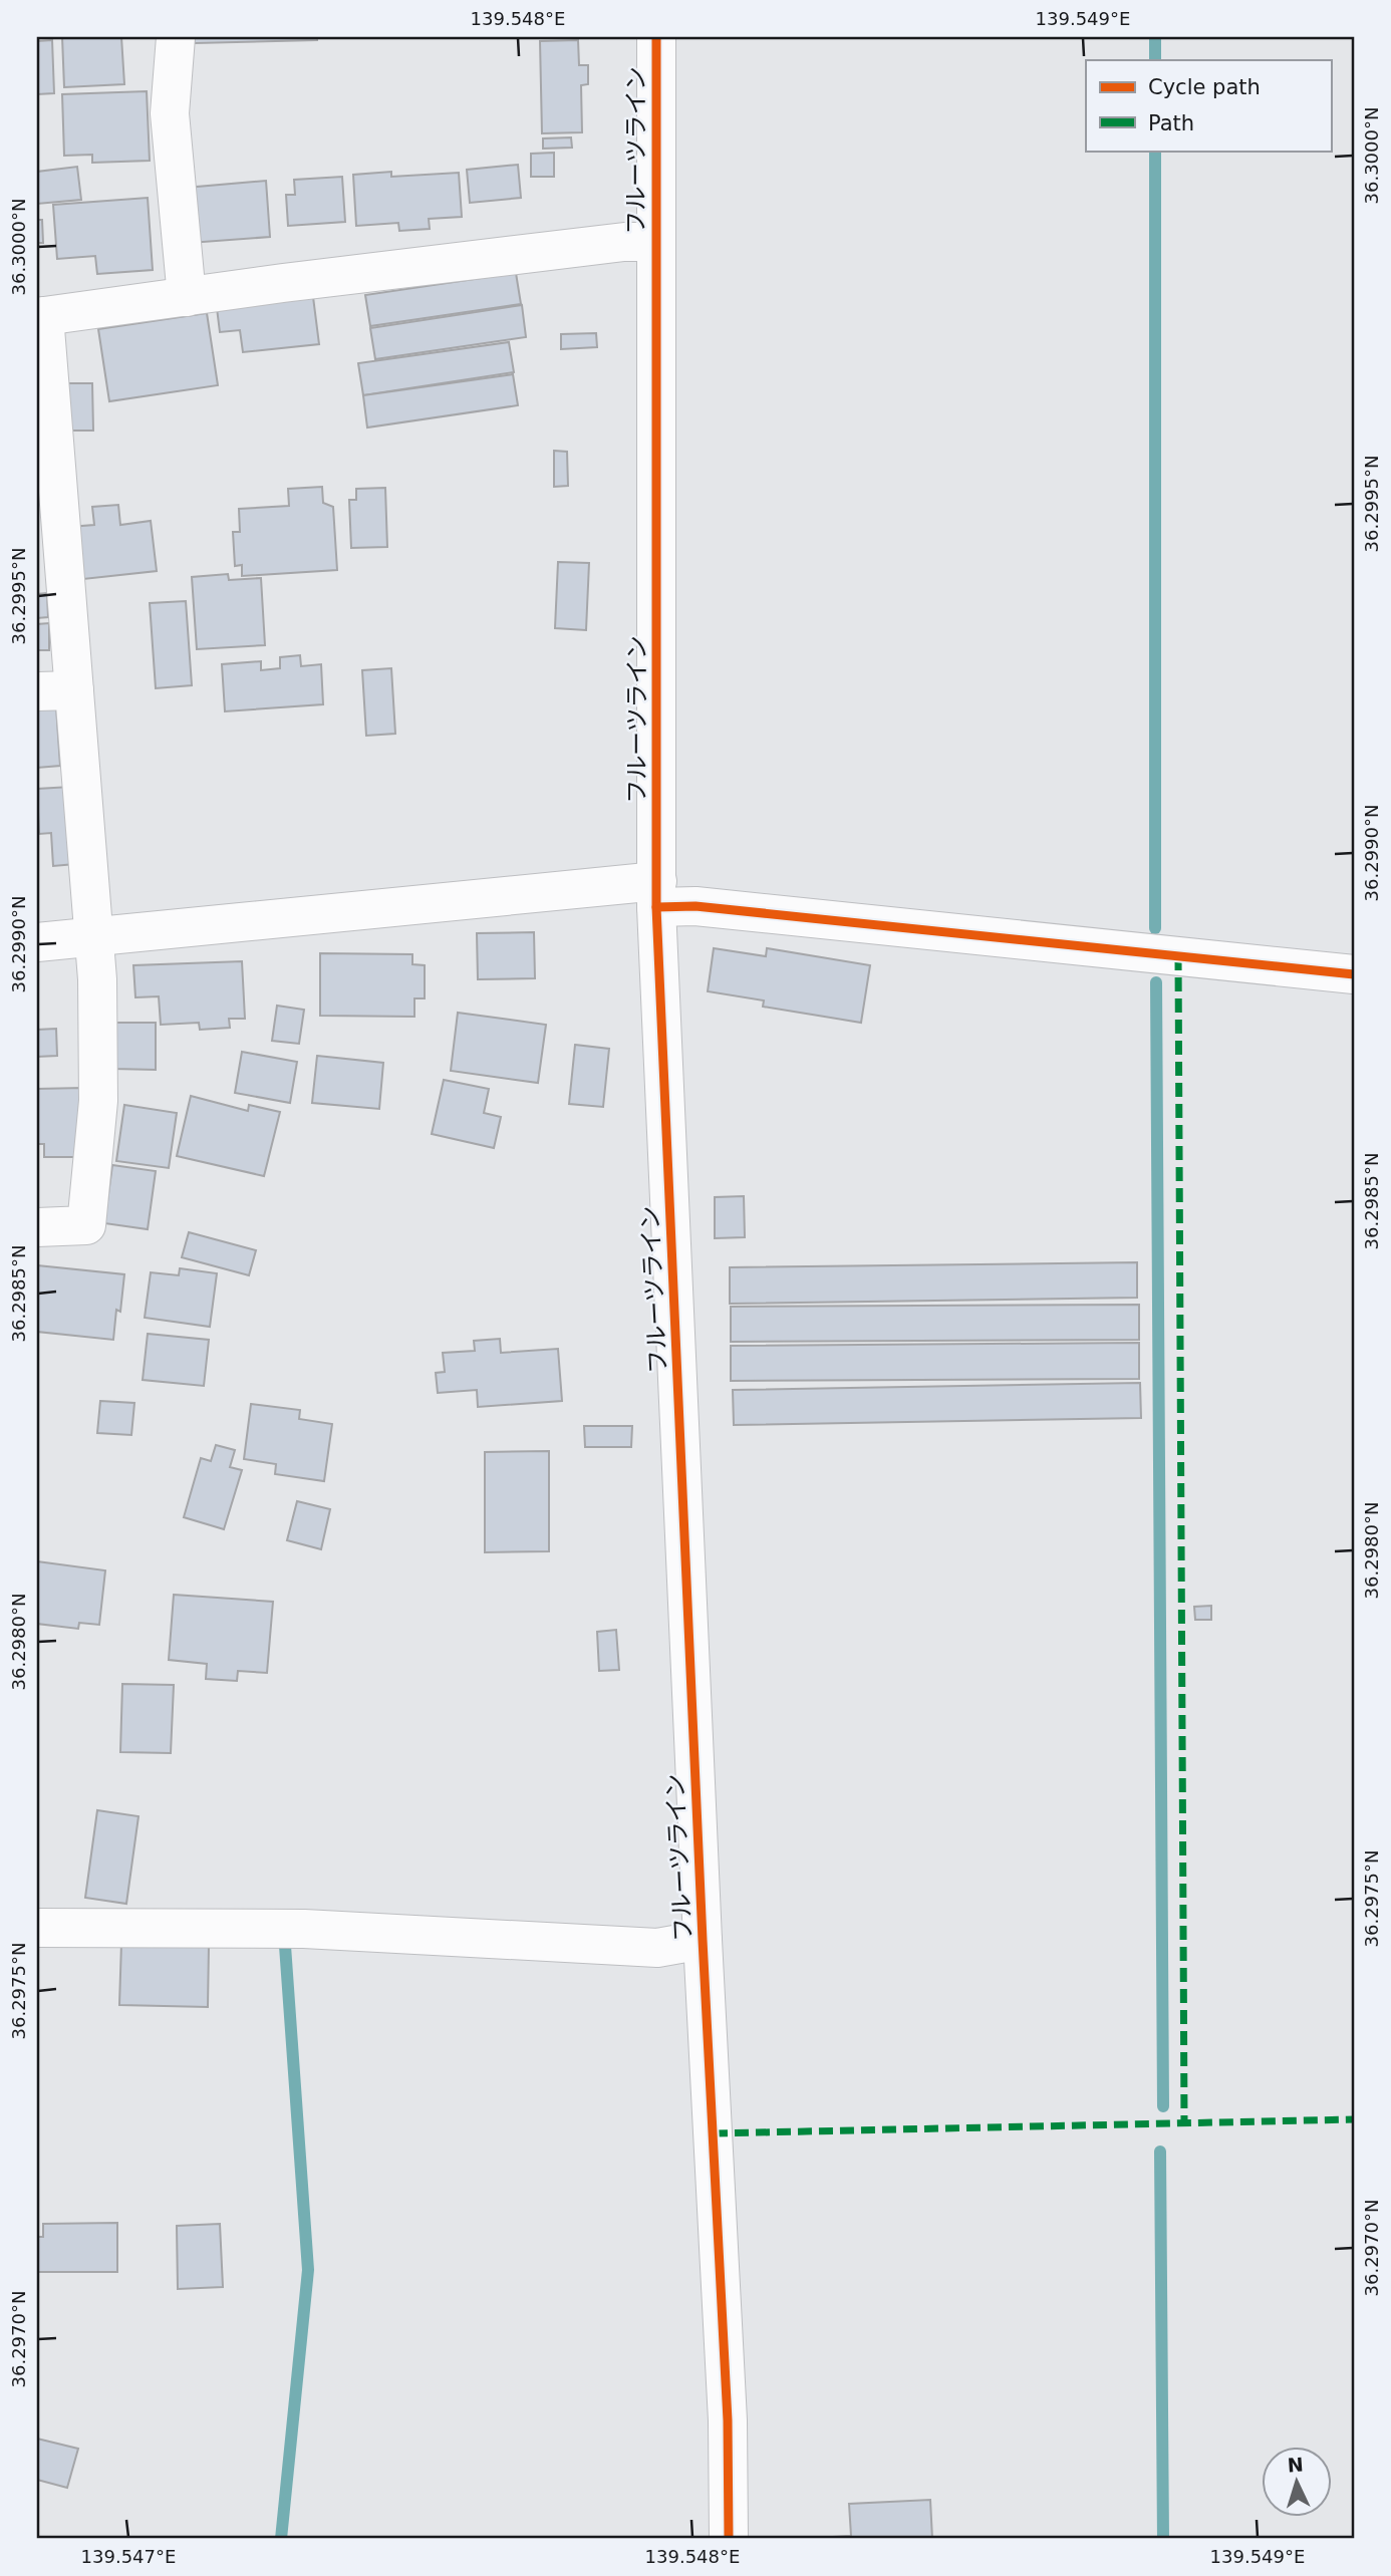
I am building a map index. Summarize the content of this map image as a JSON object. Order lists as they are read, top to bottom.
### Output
{
  "streets": {
    "street": ["フルーツライン"]
  },
  "legend": ["Cycle path", "Path"],
  "north": "top",
  "coordinates": [
    "139.548°E",
    "139.549°E",
    "36.3000°N",
    "36.2995°N",
    "36.2990°N",
    "36.2985°N",
    "36.2980°N",
    "36.2975°N",
    "36.2970°N",
    "139.547°E"
  ]
}
